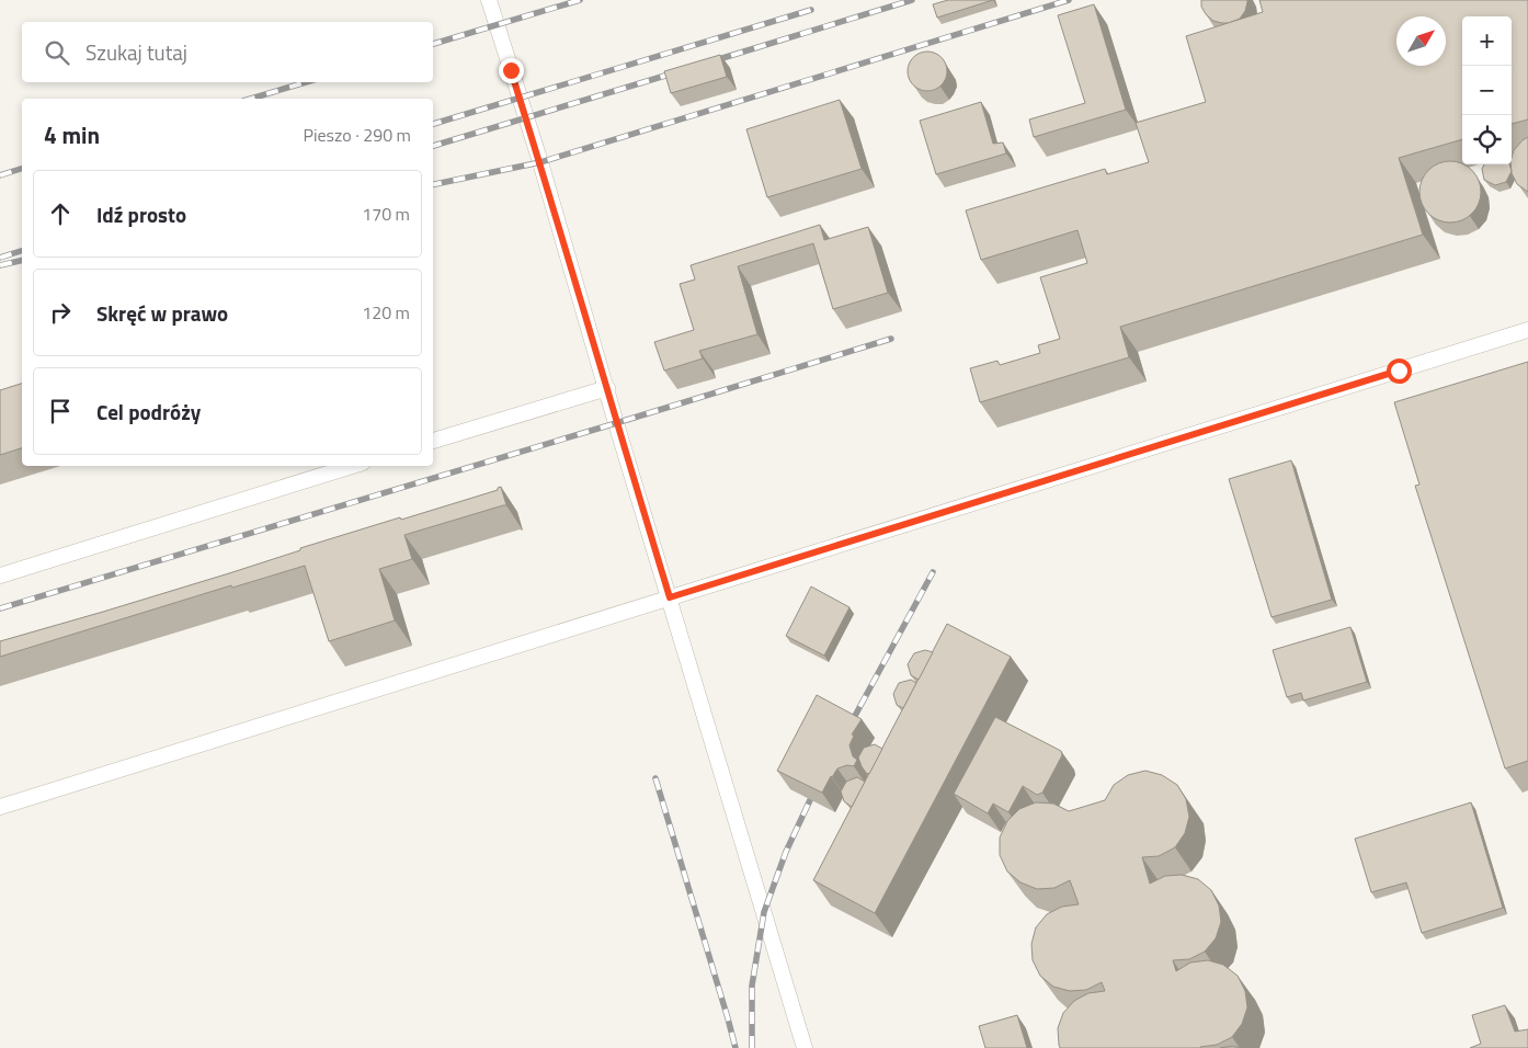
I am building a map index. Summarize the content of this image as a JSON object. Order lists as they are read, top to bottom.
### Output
{
  "north": "top right",
  "page": {
    "map_buttons": ["+", "−"],
    "search": "Szukaj tutaj",
    "heading": ["4 min", "Pieszo · 290 m"],
    "list": [
      ["Idź prosto", "170 m"],
      ["Skręć w prawo", "120 m"],
      "Cel podróży"
    ]
  }
}
